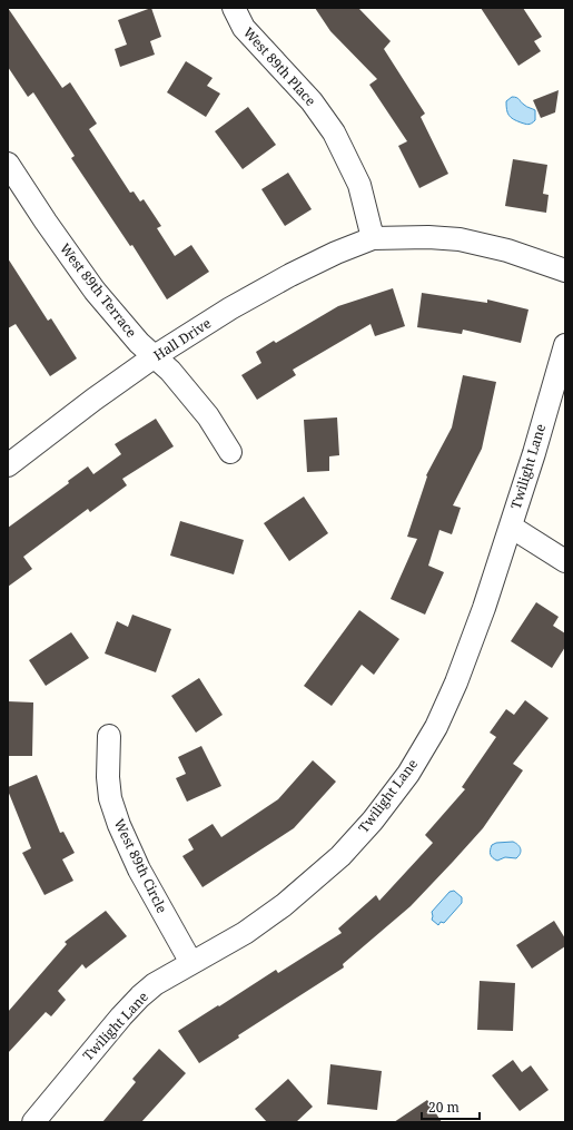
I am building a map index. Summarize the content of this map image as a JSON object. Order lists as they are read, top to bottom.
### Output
{
  "streets": {
    "street": [
      "West 89th Place",
      "West 89th Terrace",
      "Hall Drive",
      "Twilight Lane",
      "West 89th Circle"
    ]
  },
  "crossings": [
    ["West 89th Place", "Hall Drive"],
    ["West 89th Terrace", "Hall Drive"],
    ["Twilight Lane", "West 89th Circle"]
  ],
  "scale_bar": "20 m"
}
